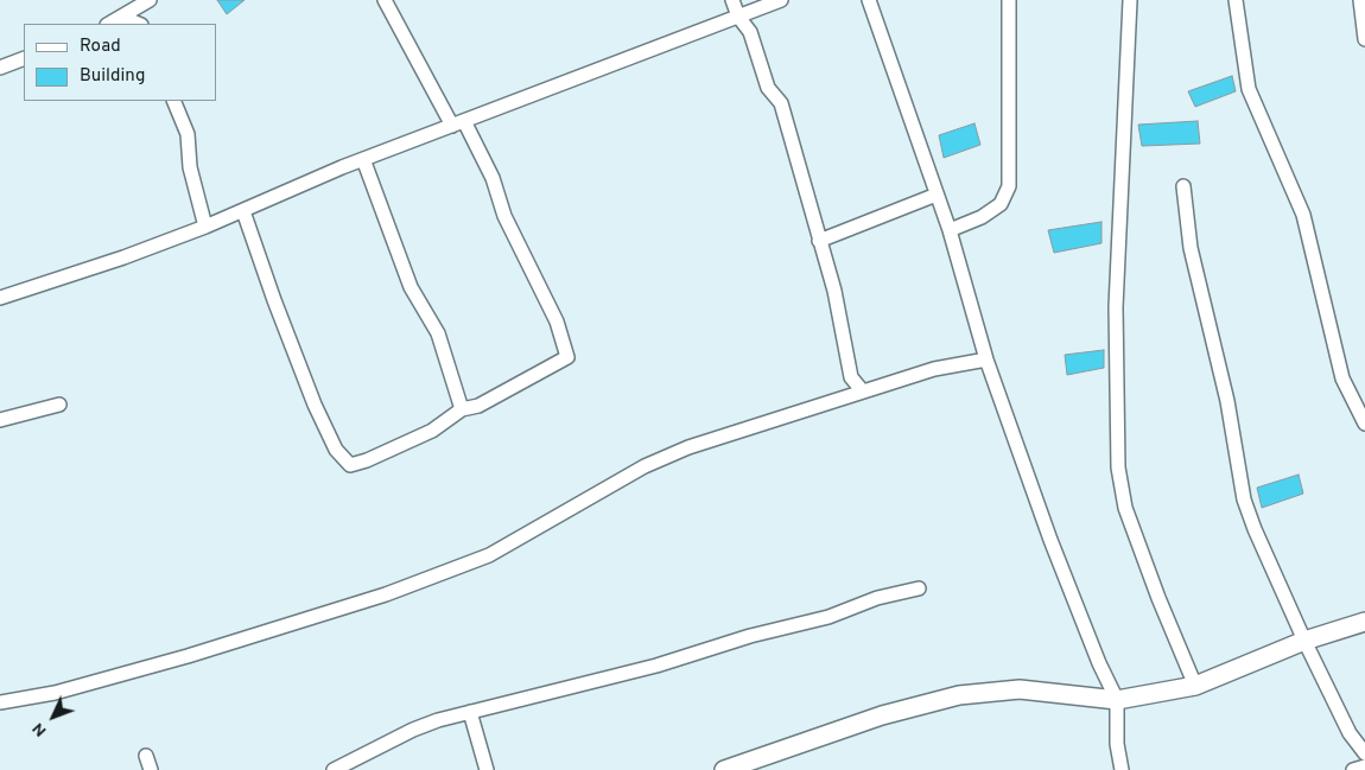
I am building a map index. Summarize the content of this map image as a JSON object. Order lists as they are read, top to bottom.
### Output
{
  "legend": ["Road", "Building"],
  "north": "bottom left"
}
